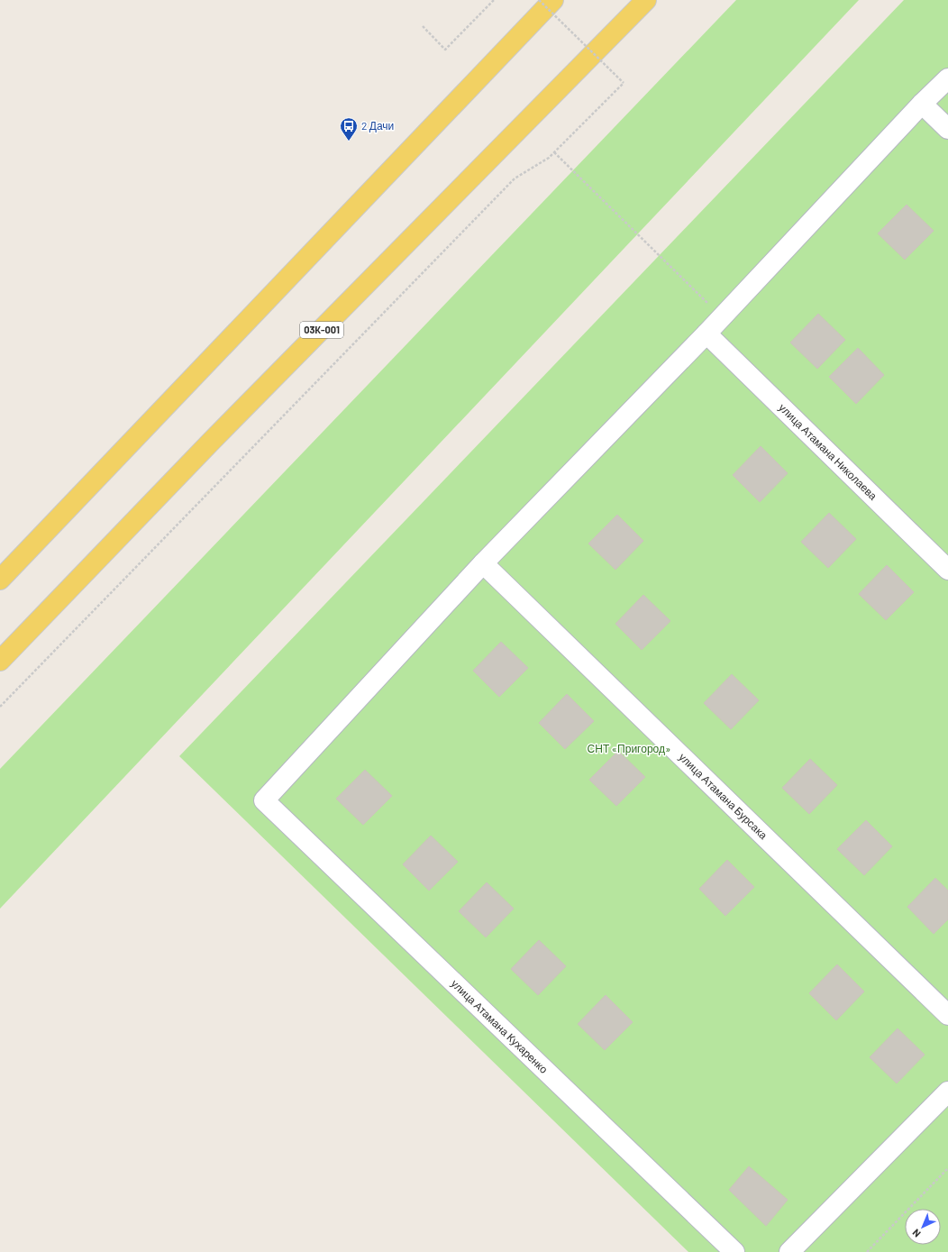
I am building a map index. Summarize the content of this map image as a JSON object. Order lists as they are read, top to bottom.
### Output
{
  "streets": {
    "main road": ["03К-001"],
    "street": ["улица Атамана Николаева", "улица Атамана Бурсака", "улица Атамана Кухаренко"]
  },
  "crossings": [
    ["улица Атамана Бурсака", "улица Атамана Кухаренко"]
  ],
  "parks": ["СНТ «Пригород»"],
  "places": {
    "bus stop": ["2 Дачи"]
  },
  "north": "bottom left"
}
